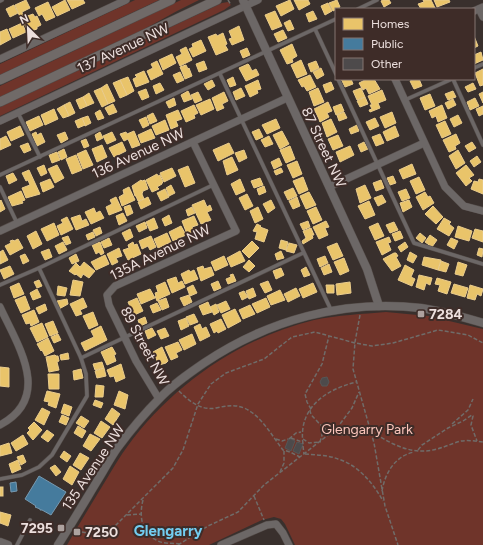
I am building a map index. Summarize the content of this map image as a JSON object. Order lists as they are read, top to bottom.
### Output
{
  "streets": {
    "main road": ["137 Avenue NW"],
    "street": [
      "87 Street NW",
      "136 Avenue NW",
      "135A Avenue NW",
      "89 Street NW",
      "135 Avenue NW"
    ]
  },
  "crossings": [
    ["137 Avenue NW", "87 Street NW"],
    ["87 Street NW", "136 Avenue NW"],
    ["87 Street NW", "135 Avenue NW"],
    ["135A Avenue NW", "89 Street NW"],
    ["89 Street NW", "135 Avenue NW"]
  ],
  "districts": ["Glengarry"],
  "parks": ["Glengarry Park"],
  "places": {
    "transit": ["7284", "7295", "7250"]
  },
  "legend": ["Homes", "Public", "Other"],
  "north": "top left"
}
